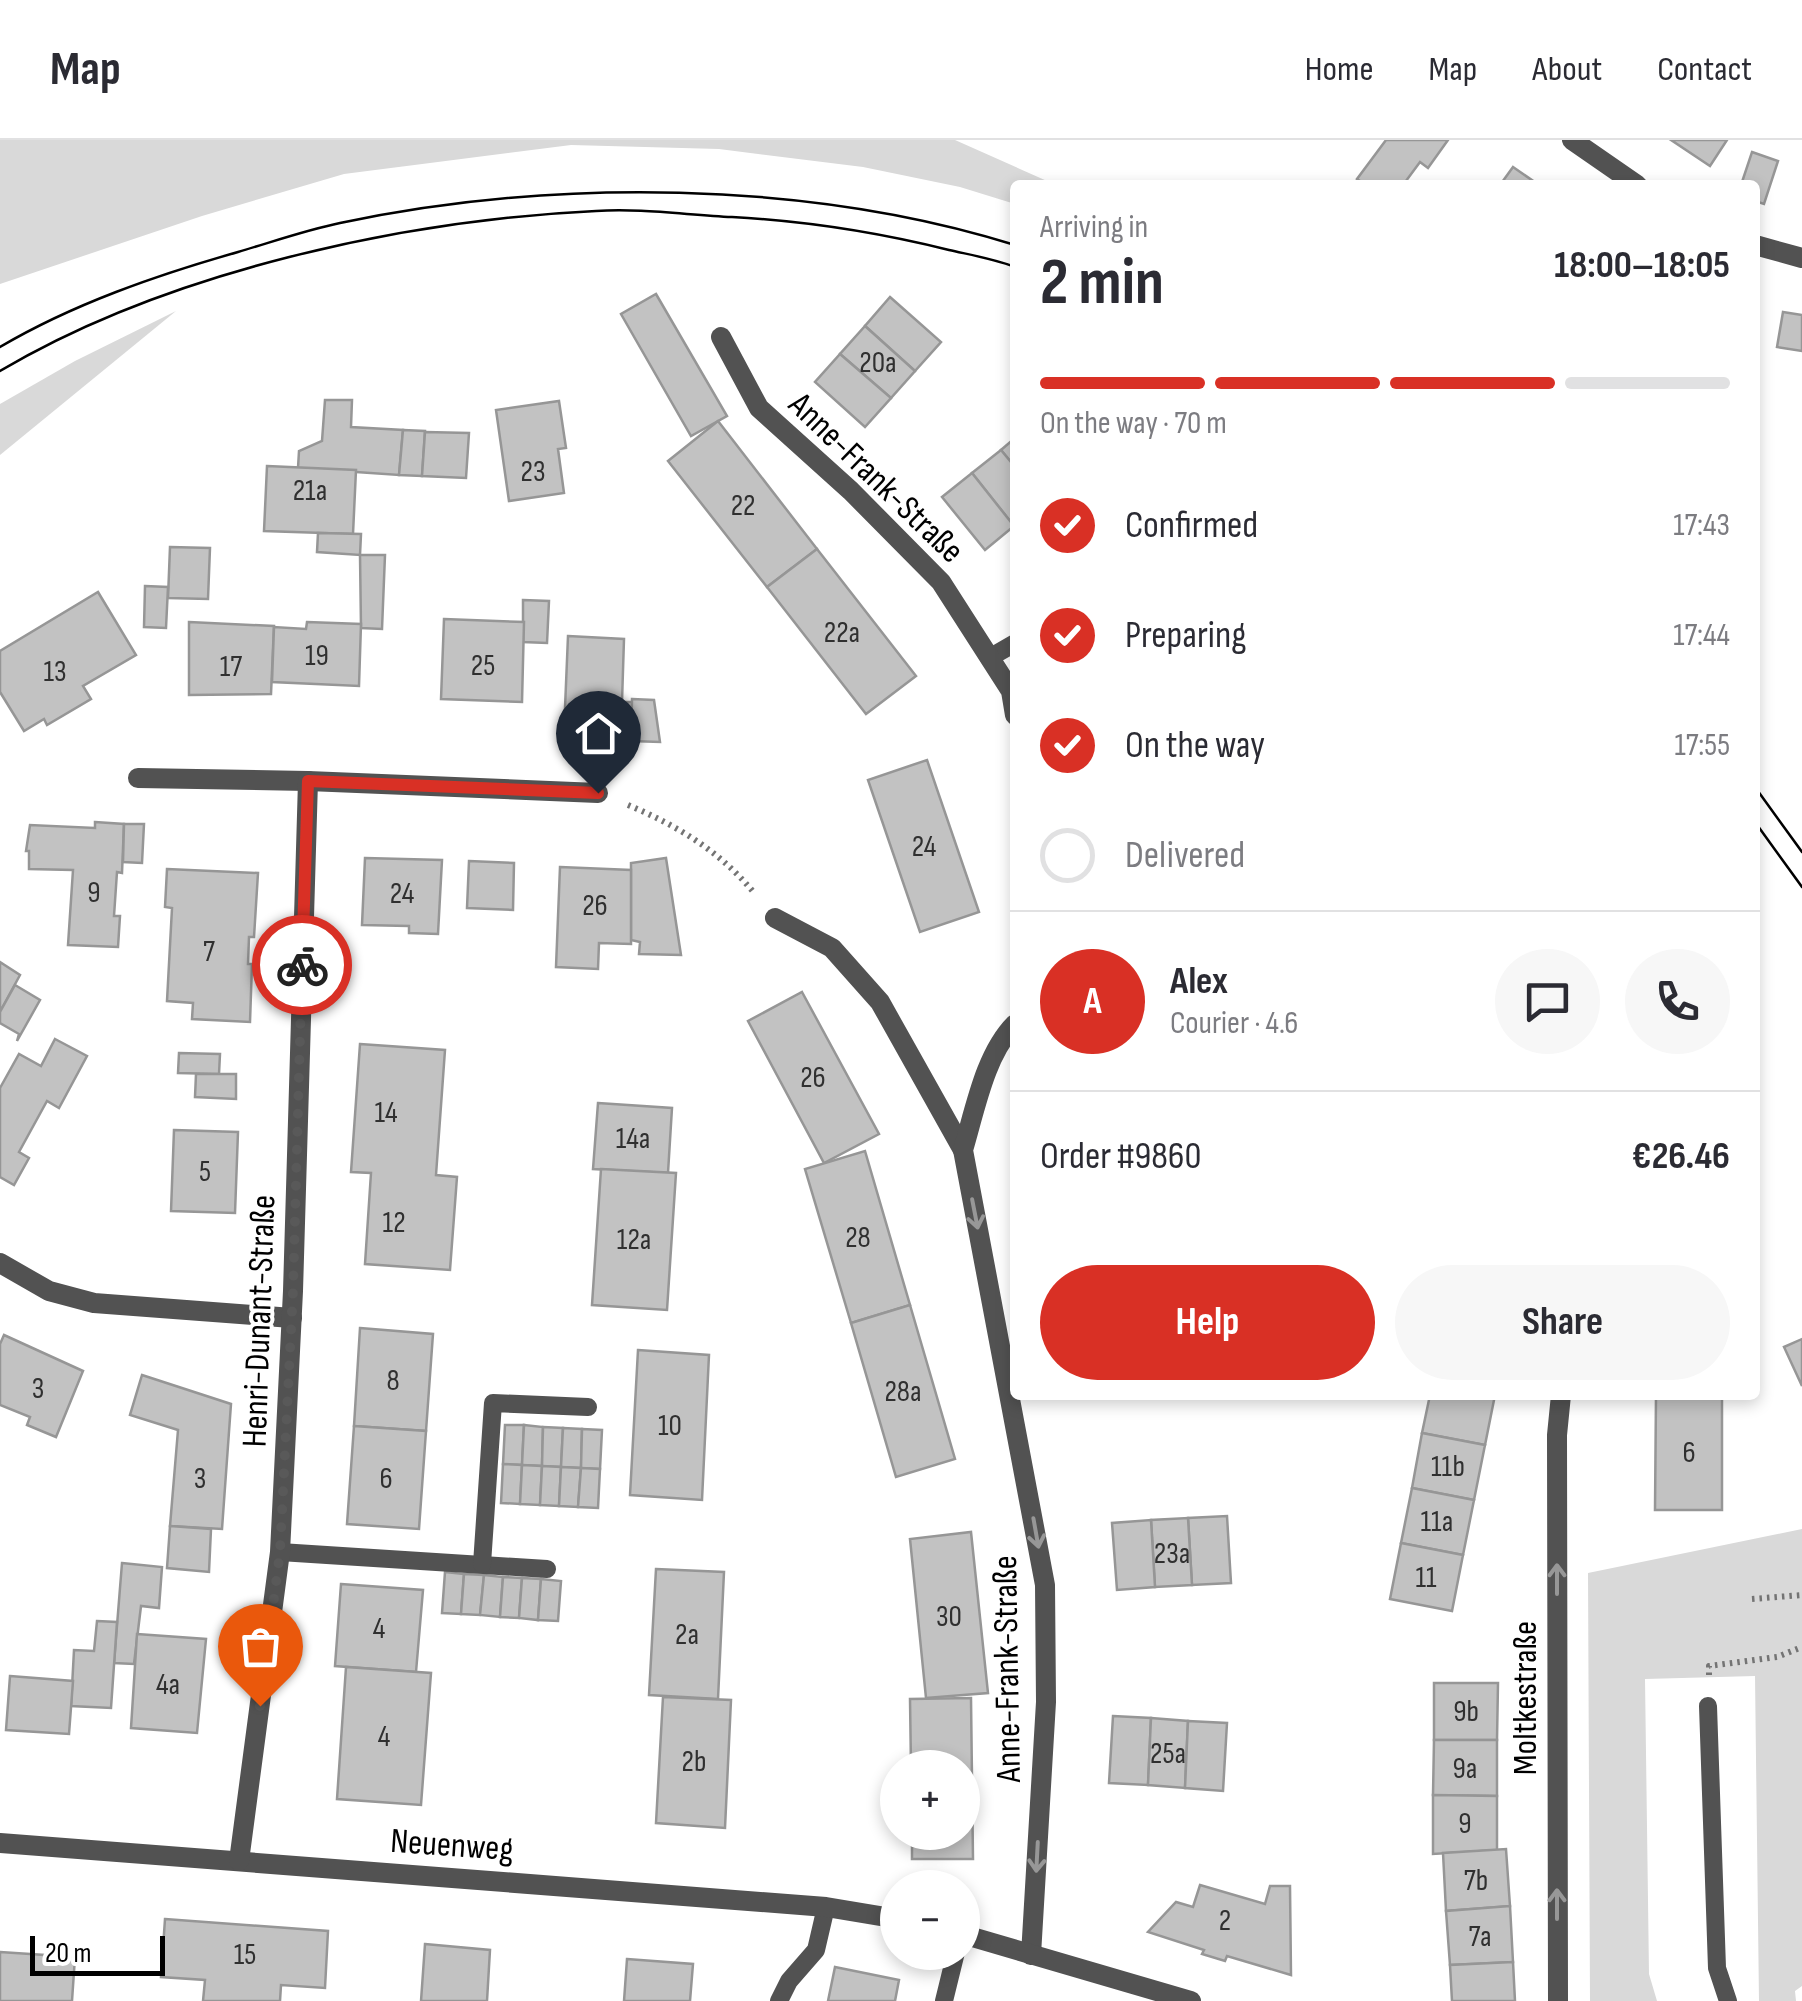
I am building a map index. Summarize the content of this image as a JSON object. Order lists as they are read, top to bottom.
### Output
{
  "streets": {
    "street": [
      "Anne-Frank-Straße",
      "Henri-Dunant-Straße",
      "Moltkestraße",
      "Neuenweg"
    ]
  },
  "crossings": [
    ["Henri-Dunant-Straße", "Neuenweg"]
  ],
  "one_way": ["Anne-Frank-Straße", "Moltkestraße"],
  "house_numbers": [
    "20a",
    "23",
    "21a",
    "22",
    "22a",
    "19",
    "25",
    "17",
    "13",
    "24",
    "9",
    "24",
    "26",
    "7",
    "26",
    "14",
    "14a",
    "5",
    "12",
    "28",
    "12a",
    "8",
    "3",
    "28a",
    "10",
    "6",
    "11b",
    "3",
    "6",
    "11a",
    "23a",
    "11",
    "30",
    "4",
    "2a",
    "4a",
    "9b",
    "4",
    "25a",
    "2b",
    "9a",
    "9",
    "7b",
    "2",
    "7a",
    "15"
  ],
  "scale_bar": "20 m",
  "page": {
    "header": "Map",
    "nav": [
      "Home",
      "Map",
      "About",
      "Contact"
    ],
    "heading": ["2 min", "Arriving in", "18:00–18:05"],
    "panel": [
      "Alex",
      "Courier · 4.6",
      "Order #9860",
      "€26.46"
    ],
    "bar": "On the way · 70 m",
    "list": [
      ["Confirmed", "17:43"],
      ["Preparing", "17:44"],
      ["On the way", "17:55"],
      "Delivered"
    ],
    "round": "A",
    "buttons": ["Help", "Share"],
    "map_buttons": ["+", "−"],
    "scale": "20 m"
  }
}
